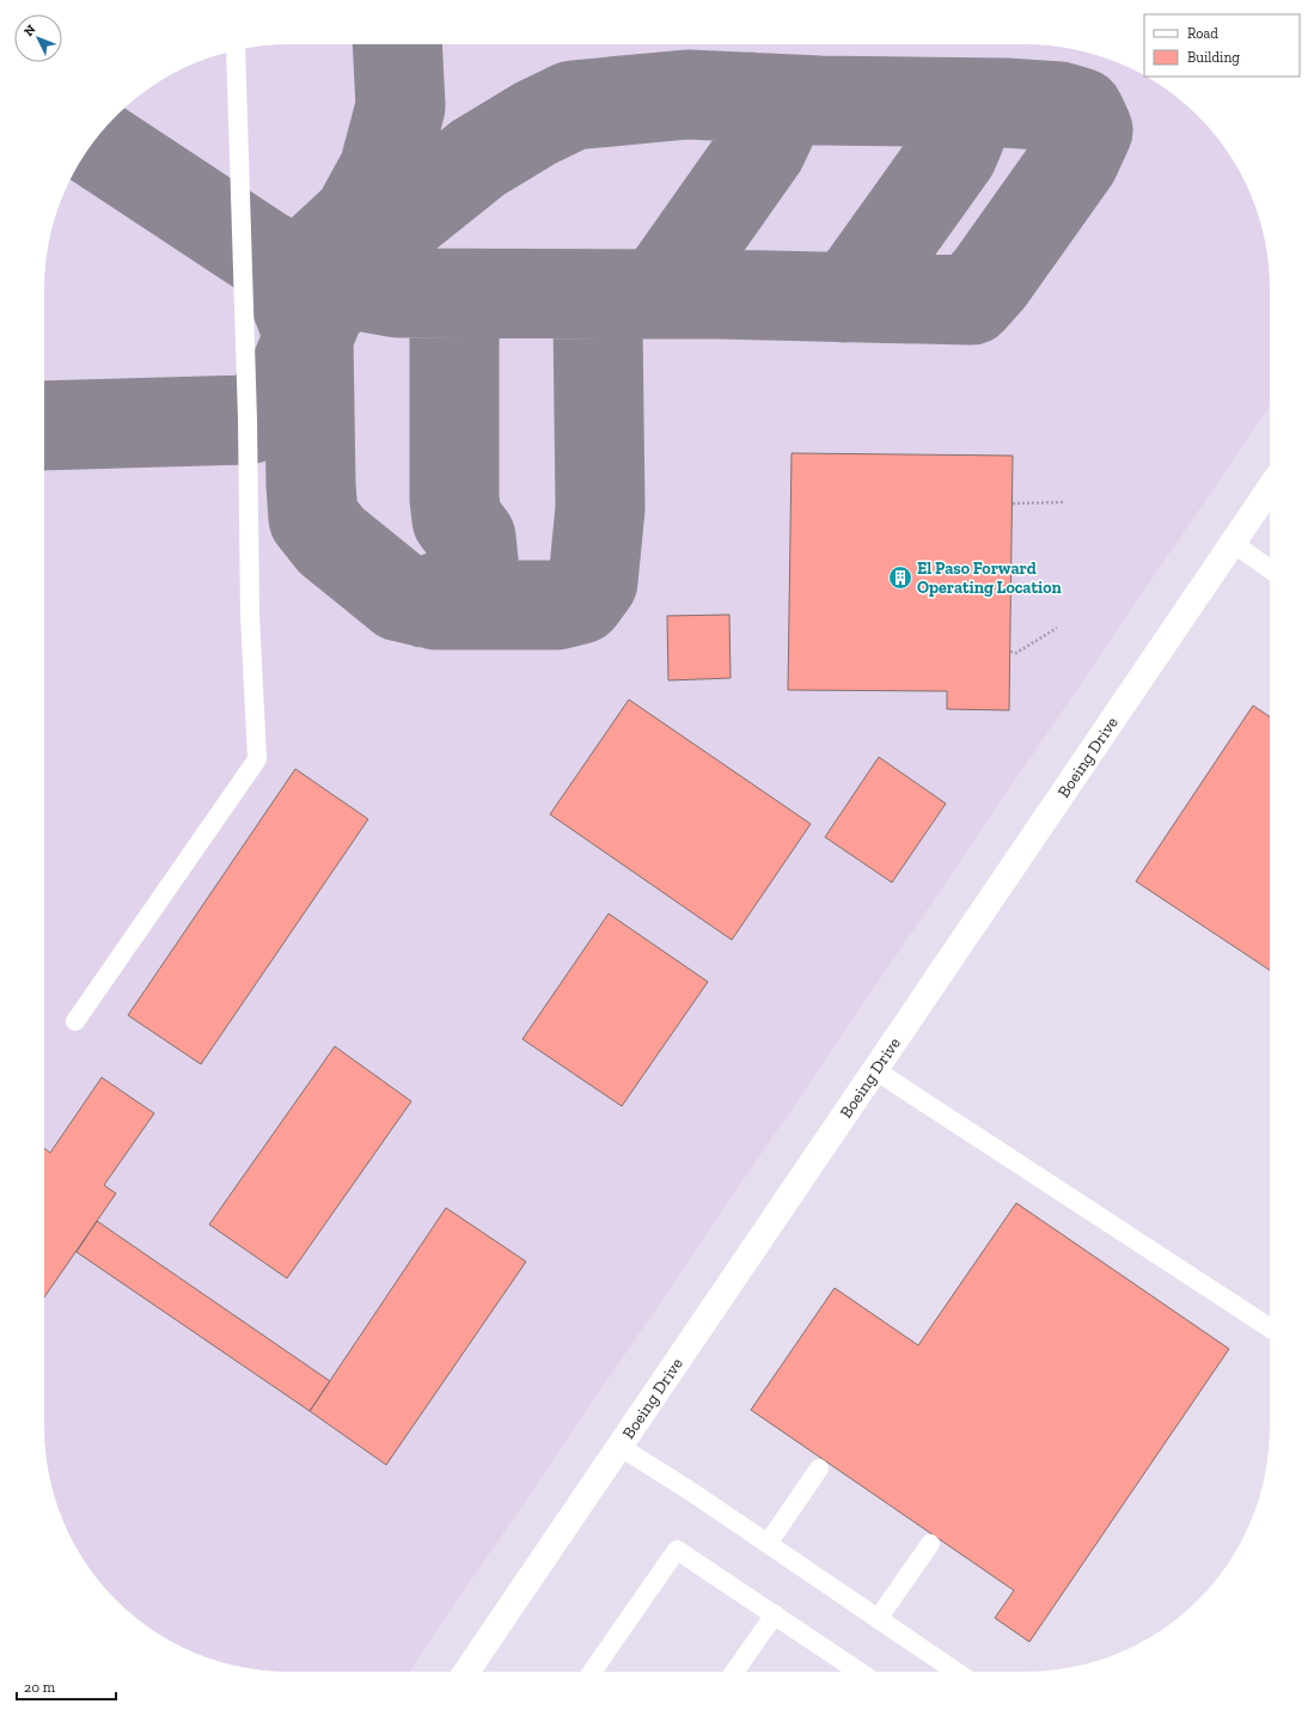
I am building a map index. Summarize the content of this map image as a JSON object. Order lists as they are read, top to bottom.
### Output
{
  "streets": {
    "street": ["Boeing Drive"]
  },
  "places": {
    "building": ["El Paso Forward Operating Location"]
  },
  "legend": ["Road", "Building"],
  "scale_bar": "20 m",
  "north": "top left"
}
